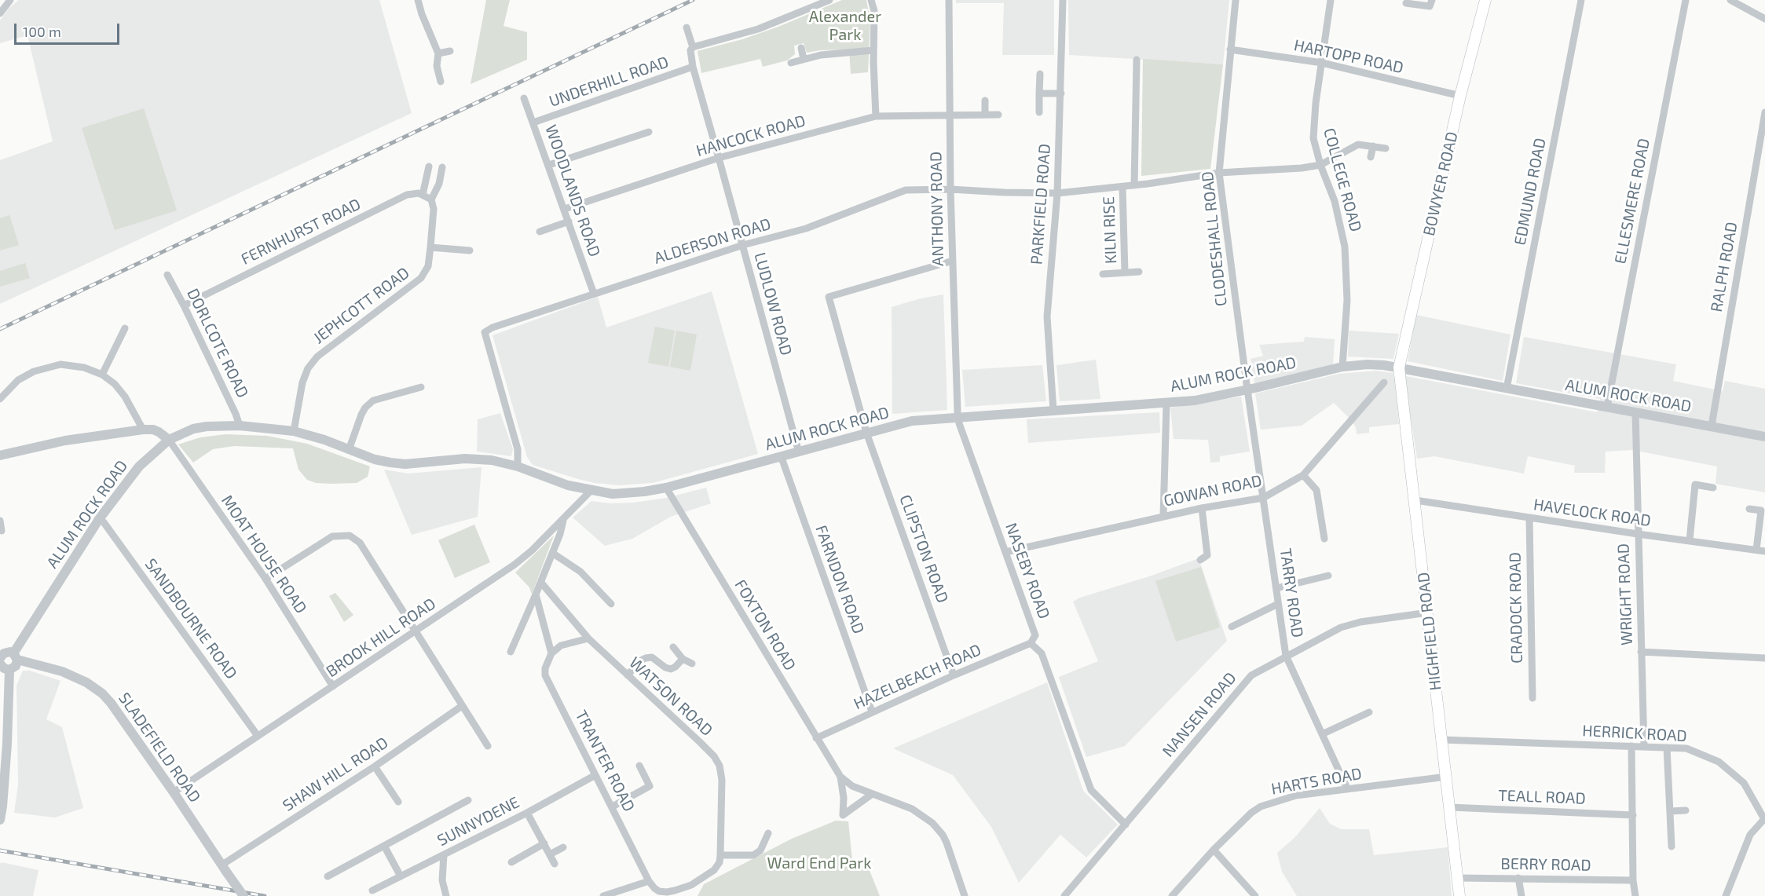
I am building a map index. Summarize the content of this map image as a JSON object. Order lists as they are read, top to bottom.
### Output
{
  "streets": {
    "main road": ["BOWYER ROAD", "HIGHFIELD ROAD"],
    "street": [
      "HARTOPP ROAD",
      "UNDERHILL ROAD",
      "HANCOCK ROAD",
      "COLLEGE ROAD",
      "WOODLANDS ROAD",
      "EDMUND ROAD",
      "ELLESMERE ROAD",
      "PARKFIELD ROAD",
      "ANTHONY ROAD",
      "KILN RISE",
      "FERNHURST ROAD",
      "CLODESHALL ROAD",
      "ALDERSON ROAD",
      "RALPH ROAD",
      "LUDLOW ROAD",
      "JEPHCOTT ROAD",
      "DORLCOTE ROAD",
      "ALUM ROCK ROAD",
      "GOWAN ROAD",
      "HAVELOCK ROAD",
      "CLIPSTON ROAD",
      "MOAT HOUSE ROAD",
      "NASEBY ROAD",
      "FARNDON ROAD",
      "TARRY ROAD",
      "WRIGHT ROAD",
      "CRADOCK ROAD",
      "SANDBOURNE ROAD",
      "FOXTON ROAD",
      "BROOK HILL ROAD",
      "HAZELBEACH ROAD",
      "WATSON ROAD",
      "NANSEN ROAD",
      "HERRICK ROAD",
      "SLADEFIELD ROAD",
      "TRANTER ROAD",
      "SHAW HILL ROAD",
      "HARTS ROAD",
      "TEALL ROAD",
      "SUNNYDENE",
      "BERRY ROAD"
    ]
  },
  "crossings": [
    ["HARTOPP ROAD", "COLLEGE ROAD"],
    ["HARTOPP ROAD", "BOWYER ROAD"],
    ["HARTOPP ROAD", "CLODESHALL ROAD"],
    ["UNDERHILL ROAD", "WOODLANDS ROAD"],
    ["UNDERHILL ROAD", "LUDLOW ROAD"],
    ["HANCOCK ROAD", "WOODLANDS ROAD"],
    ["HANCOCK ROAD", "ANTHONY ROAD"],
    ["HANCOCK ROAD", "LUDLOW ROAD"],
    ["COLLEGE ROAD", "ALDERSON ROAD"],
    ["COLLEGE ROAD", "ALUM ROCK ROAD"],
    ["BOWYER ROAD", "ALUM ROCK ROAD"],
    ["BOWYER ROAD", "HIGHFIELD ROAD"],
    ["WOODLANDS ROAD", "ALDERSON ROAD"],
    ["EDMUND ROAD", "ALUM ROCK ROAD"],
    ["ELLESMERE ROAD", "ALUM ROCK ROAD"],
    ["PARKFIELD ROAD", "ALDERSON ROAD"],
    ["PARKFIELD ROAD", "ALUM ROCK ROAD"],
    ["ANTHONY ROAD", "ALDERSON ROAD"],
    ["ANTHONY ROAD", "ALUM ROCK ROAD"],
    ["ANTHONY ROAD", "CLIPSTON ROAD"],
    ["ANTHONY ROAD", "NASEBY ROAD"],
    ["KILN RISE", "ALDERSON ROAD"],
    ["FERNHURST ROAD", "DORLCOTE ROAD"],
    ["CLODESHALL ROAD", "ALDERSON ROAD"],
    ["CLODESHALL ROAD", "ALUM ROCK ROAD"],
    ["CLODESHALL ROAD", "TARRY ROAD"],
    ["ALDERSON ROAD", "LUDLOW ROAD"],
    ["ALDERSON ROAD", "ALUM ROCK ROAD"],
    ["RALPH ROAD", "ALUM ROCK ROAD"],
    ["LUDLOW ROAD", "ALUM ROCK ROAD"],
    ["JEPHCOTT ROAD", "ALUM ROCK ROAD"],
    ["DORLCOTE ROAD", "ALUM ROCK ROAD"],
    ["ALUM ROCK ROAD", "CLIPSTON ROAD"],
    ["ALUM ROCK ROAD", "MOAT HOUSE ROAD"],
    ["ALUM ROCK ROAD", "NASEBY ROAD"],
    ["ALUM ROCK ROAD", "FARNDON ROAD"],
    ["ALUM ROCK ROAD", "TARRY ROAD"],
    ["ALUM ROCK ROAD", "WRIGHT ROAD"],
    ["ALUM ROCK ROAD", "SANDBOURNE ROAD"],
    ["ALUM ROCK ROAD", "FOXTON ROAD"],
    ["ALUM ROCK ROAD", "HIGHFIELD ROAD"],
    ["ALUM ROCK ROAD", "BROOK HILL ROAD"],
    ["ALUM ROCK ROAD", "SLADEFIELD ROAD"],
    ["GOWAN ROAD", "NASEBY ROAD"],
    ["GOWAN ROAD", "TARRY ROAD"],
    ["HAVELOCK ROAD", "WRIGHT ROAD"],
    ["HAVELOCK ROAD", "CRADOCK ROAD"],
    ["HAVELOCK ROAD", "HIGHFIELD ROAD"],
    ["CLIPSTON ROAD", "HAZELBEACH ROAD"],
    ["MOAT HOUSE ROAD", "BROOK HILL ROAD"],
    ["NASEBY ROAD", "HAZELBEACH ROAD"],
    ["NASEBY ROAD", "NANSEN ROAD"],
    ["FARNDON ROAD", "HAZELBEACH ROAD"],
    ["TARRY ROAD", "NANSEN ROAD"],
    ["TARRY ROAD", "HARTS ROAD"],
    ["WRIGHT ROAD", "HERRICK ROAD"],
    ["SANDBOURNE ROAD", "BROOK HILL ROAD"],
    ["FOXTON ROAD", "HAZELBEACH ROAD"],
    ["HIGHFIELD ROAD", "NANSEN ROAD"],
    ["HIGHFIELD ROAD", "HERRICK ROAD"],
    ["HIGHFIELD ROAD", "HARTS ROAD"],
    ["HIGHFIELD ROAD", "TEALL ROAD"],
    ["HIGHFIELD ROAD", "BERRY ROAD"],
    ["BROOK HILL ROAD", "SLADEFIELD ROAD"],
    ["SLADEFIELD ROAD", "SHAW HILL ROAD"],
    ["TRANTER ROAD", "SUNNYDENE"]
  ],
  "parks": ["Alexander Park", "Ward End Park"],
  "scale_bar": "100 m"
}
